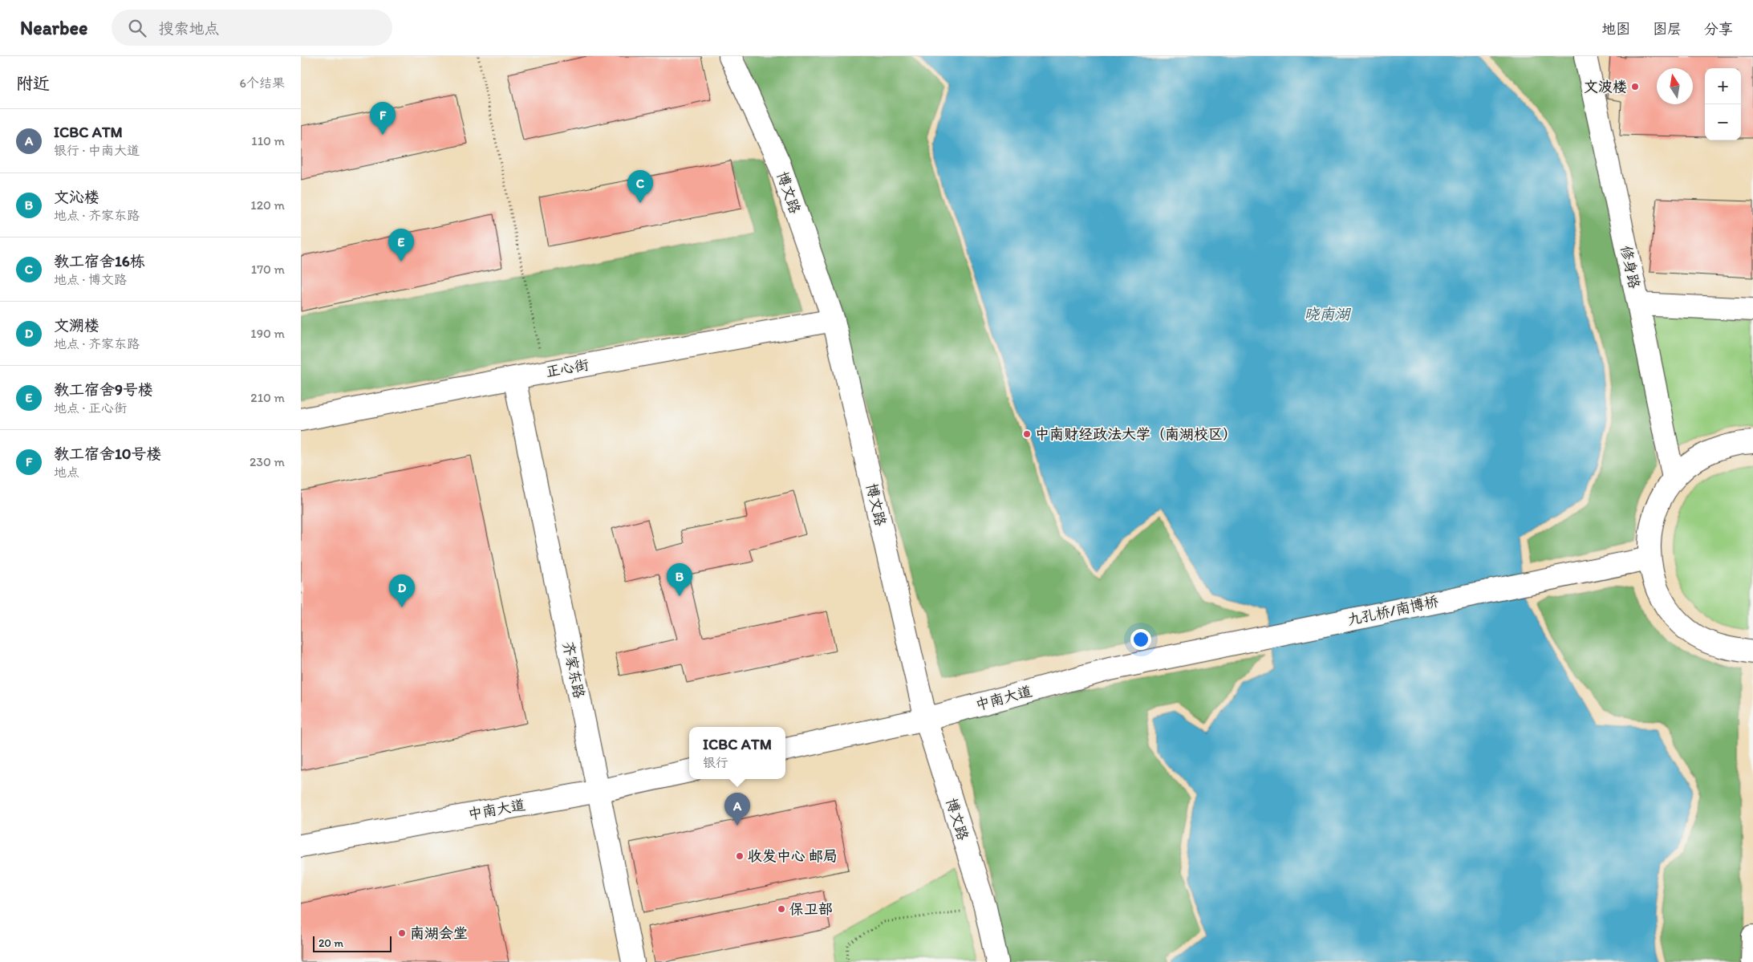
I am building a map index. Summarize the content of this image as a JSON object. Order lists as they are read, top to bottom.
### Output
{
  "streets": {
    "street": [
      "博文路",
      "修身路",
      "正心街",
      "九孔桥/南博桥",
      "齐家东路",
      "中南大道"
    ]
  },
  "crossings": [
    ["博文路", "正心街"],
    ["博文路", "中南大道"],
    ["正心街", "齐家东路"],
    ["九孔桥/南博桥", "中南大道"],
    ["齐家东路", "中南大道"]
  ],
  "water": ["晓南湖"],
  "places": [
    "文波楼",
    "中南财经政法大学（南湖校区）",
    "收发中心 邮局",
    "保卫部",
    "南湖会堂"
  ],
  "scale_bar": "20 m",
  "north": "top",
  "page": {
    "header": "Nearbee",
    "search": "搜索地点",
    "nav": ["地图", "图层", "分享"],
    "heading": ["附近", "6个结果"],
    "map_buttons": ["+", "−"],
    "pins": [
      "F",
      "C",
      "E",
      "B",
      "D",
      "A"
    ],
    "list": [
      {
        "mark": "A",
        "name": "ICBC ATM",
        "note": "银行 · 中南大道",
        "value": "110 m"
      },
      {
        "mark": "B",
        "name": "文沁楼",
        "note": "地点 · 齐家东路",
        "value": "120 m"
      },
      {
        "mark": "C",
        "name": "教工宿舍16栋",
        "note": "地点 · 博文路",
        "value": "170 m"
      },
      {
        "mark": "D",
        "name": "文溯楼",
        "note": "地点 · 齐家东路",
        "value": "190 m"
      },
      {
        "mark": "E",
        "name": "教工宿舍9号楼",
        "note": "地点 · 正心街",
        "value": "210 m"
      },
      {
        "mark": "F",
        "name": "教工宿舍10号楼",
        "note": "地点",
        "value": "230 m"
      }
    ],
    "popup": ["ICBC ATM", "银行"],
    "scale": "20 m"
  }
}
